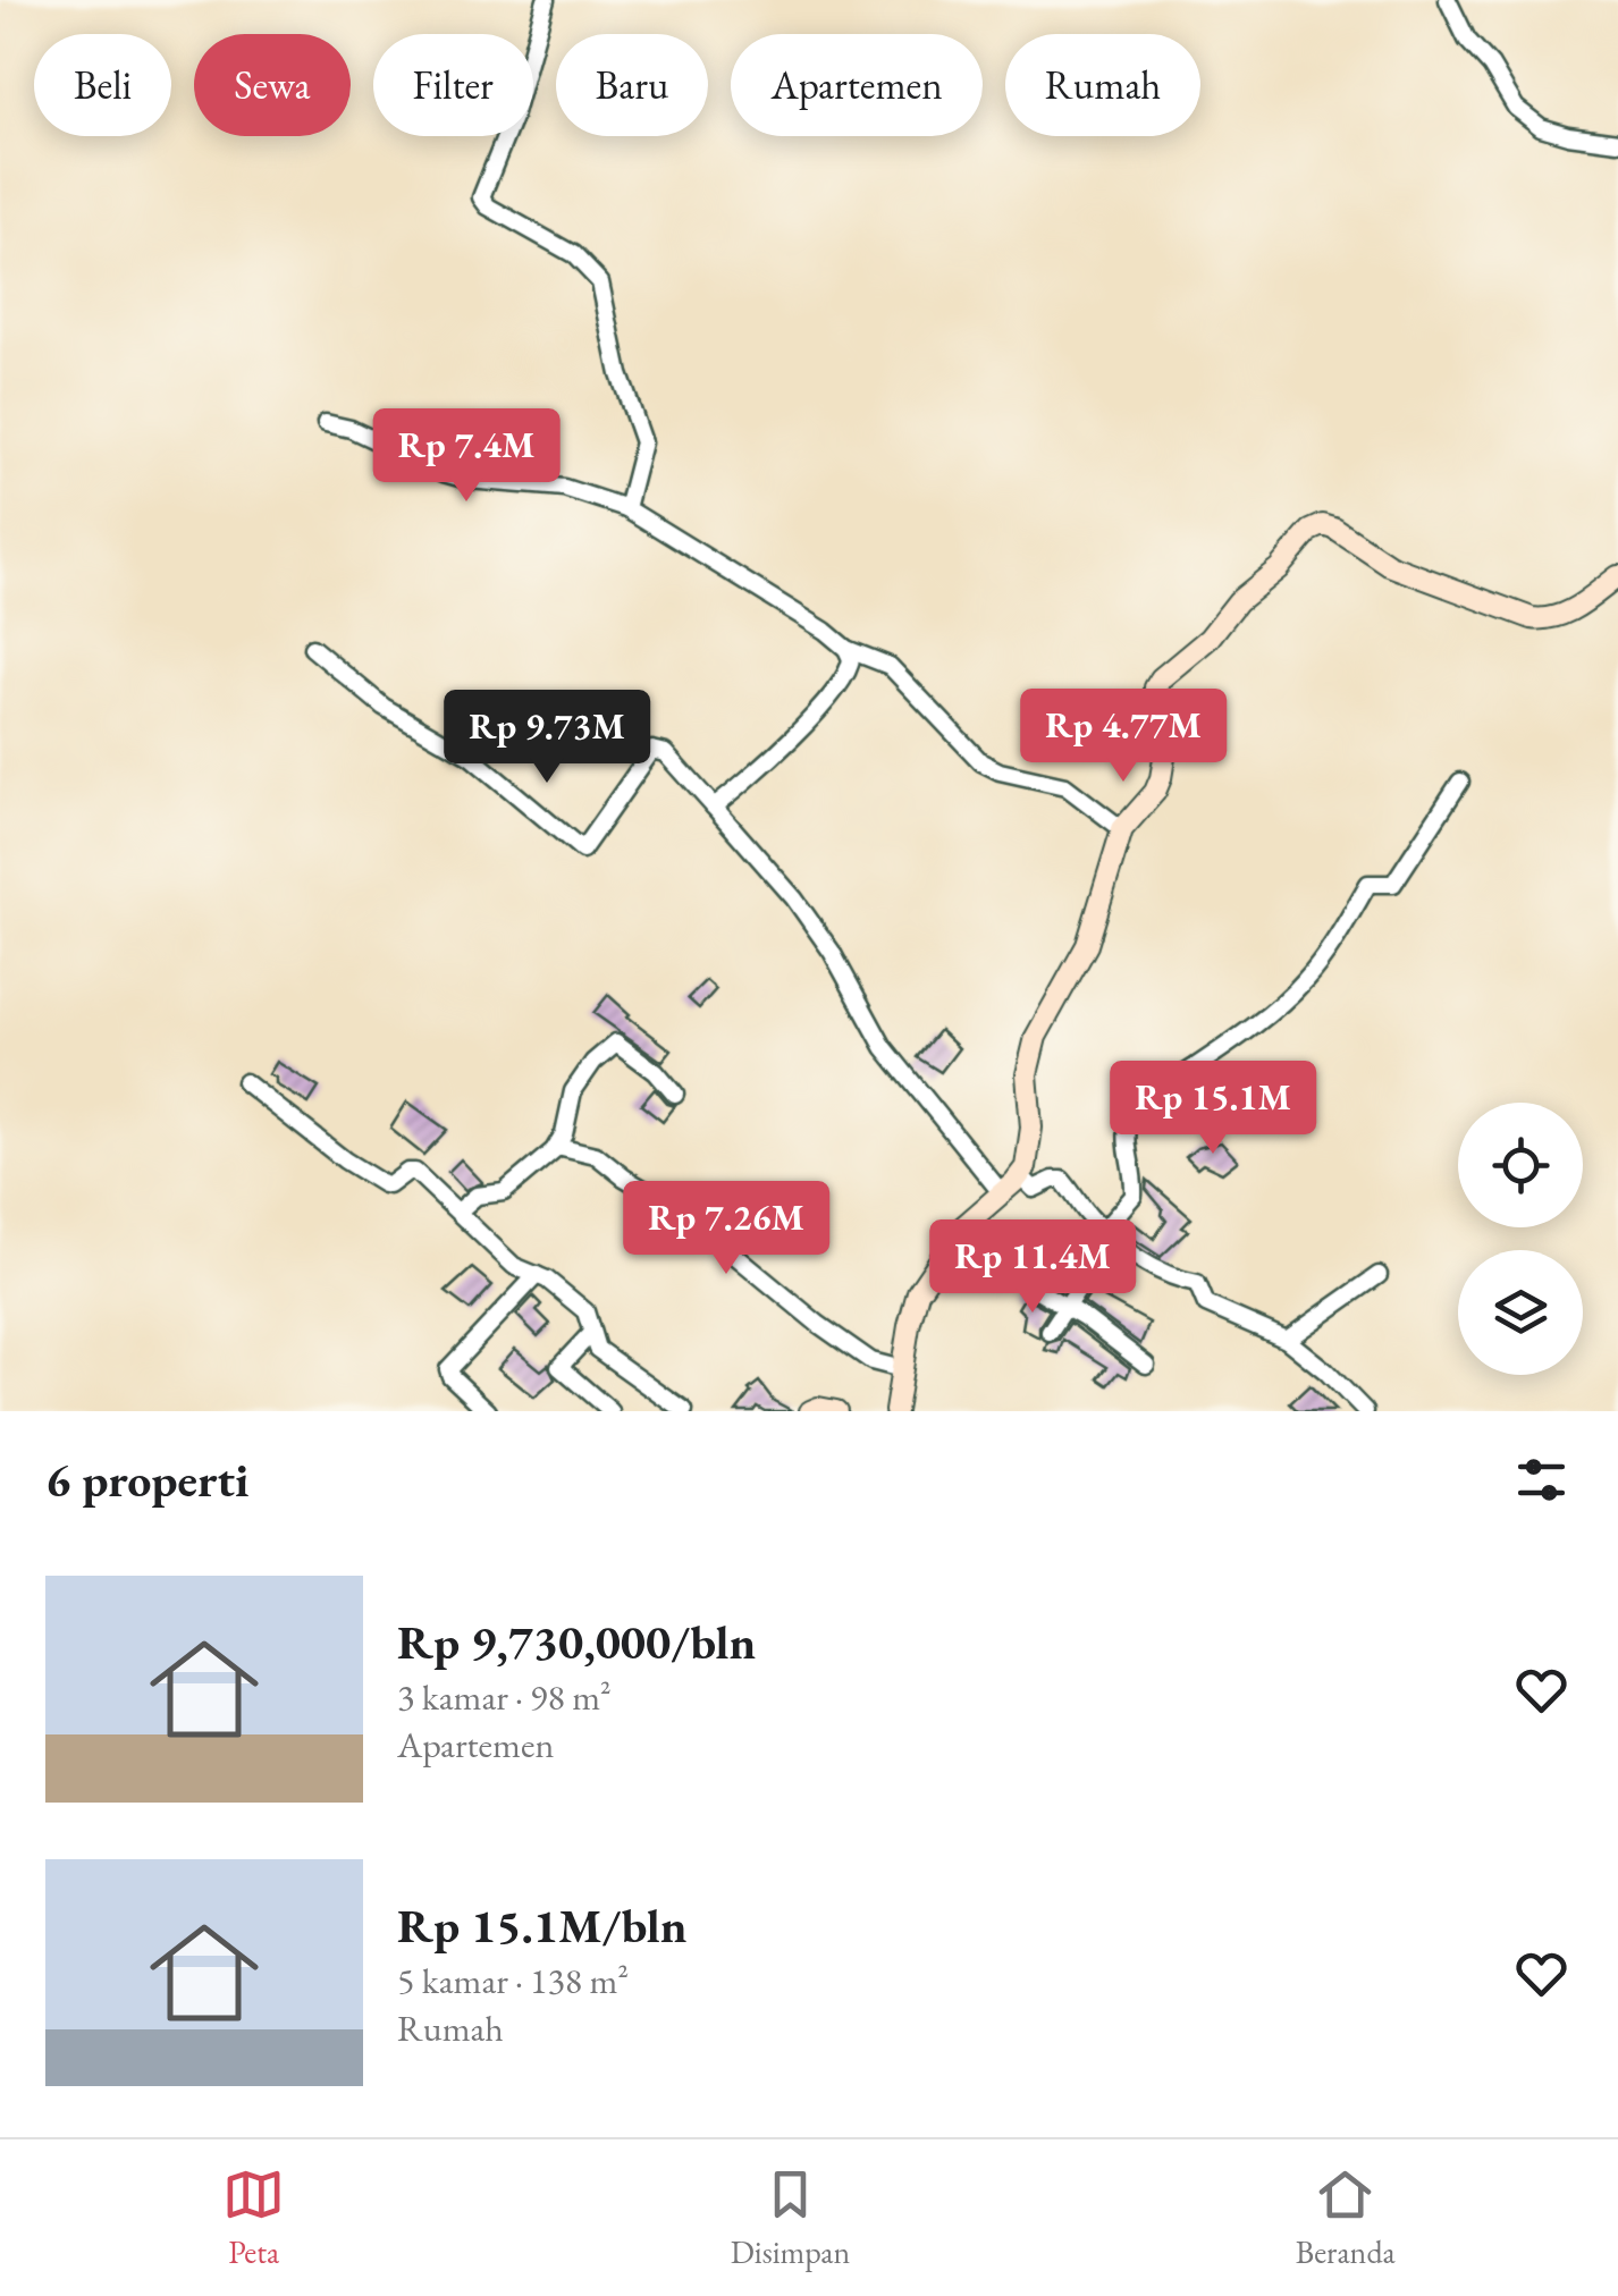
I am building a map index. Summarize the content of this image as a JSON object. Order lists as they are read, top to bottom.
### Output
{
  "page": {
    "chip": [
      "Beli",
      "Sewa",
      "Filter",
      "Baru",
      "Apartemen",
      "Rumah"
    ],
    "price": [
      "Rp 7.4M",
      "Rp 4.77M",
      "Rp 9.73M",
      "Rp 15.1M",
      "Rp 7.26M",
      "Rp 11.4M"
    ],
    "heading": "6 properti",
    "list": [
      {
        "name": "Rp 9,730,000/bln",
        "note": "3 kamar · 98 m² · Apartemen"
      },
      {
        "name": "Rp 15.1M/bln",
        "note": "5 kamar · 138 m² · Rumah"
      }
    ],
    "tabs": ["Peta", "Disimpan", "Beranda"]
  }
}
